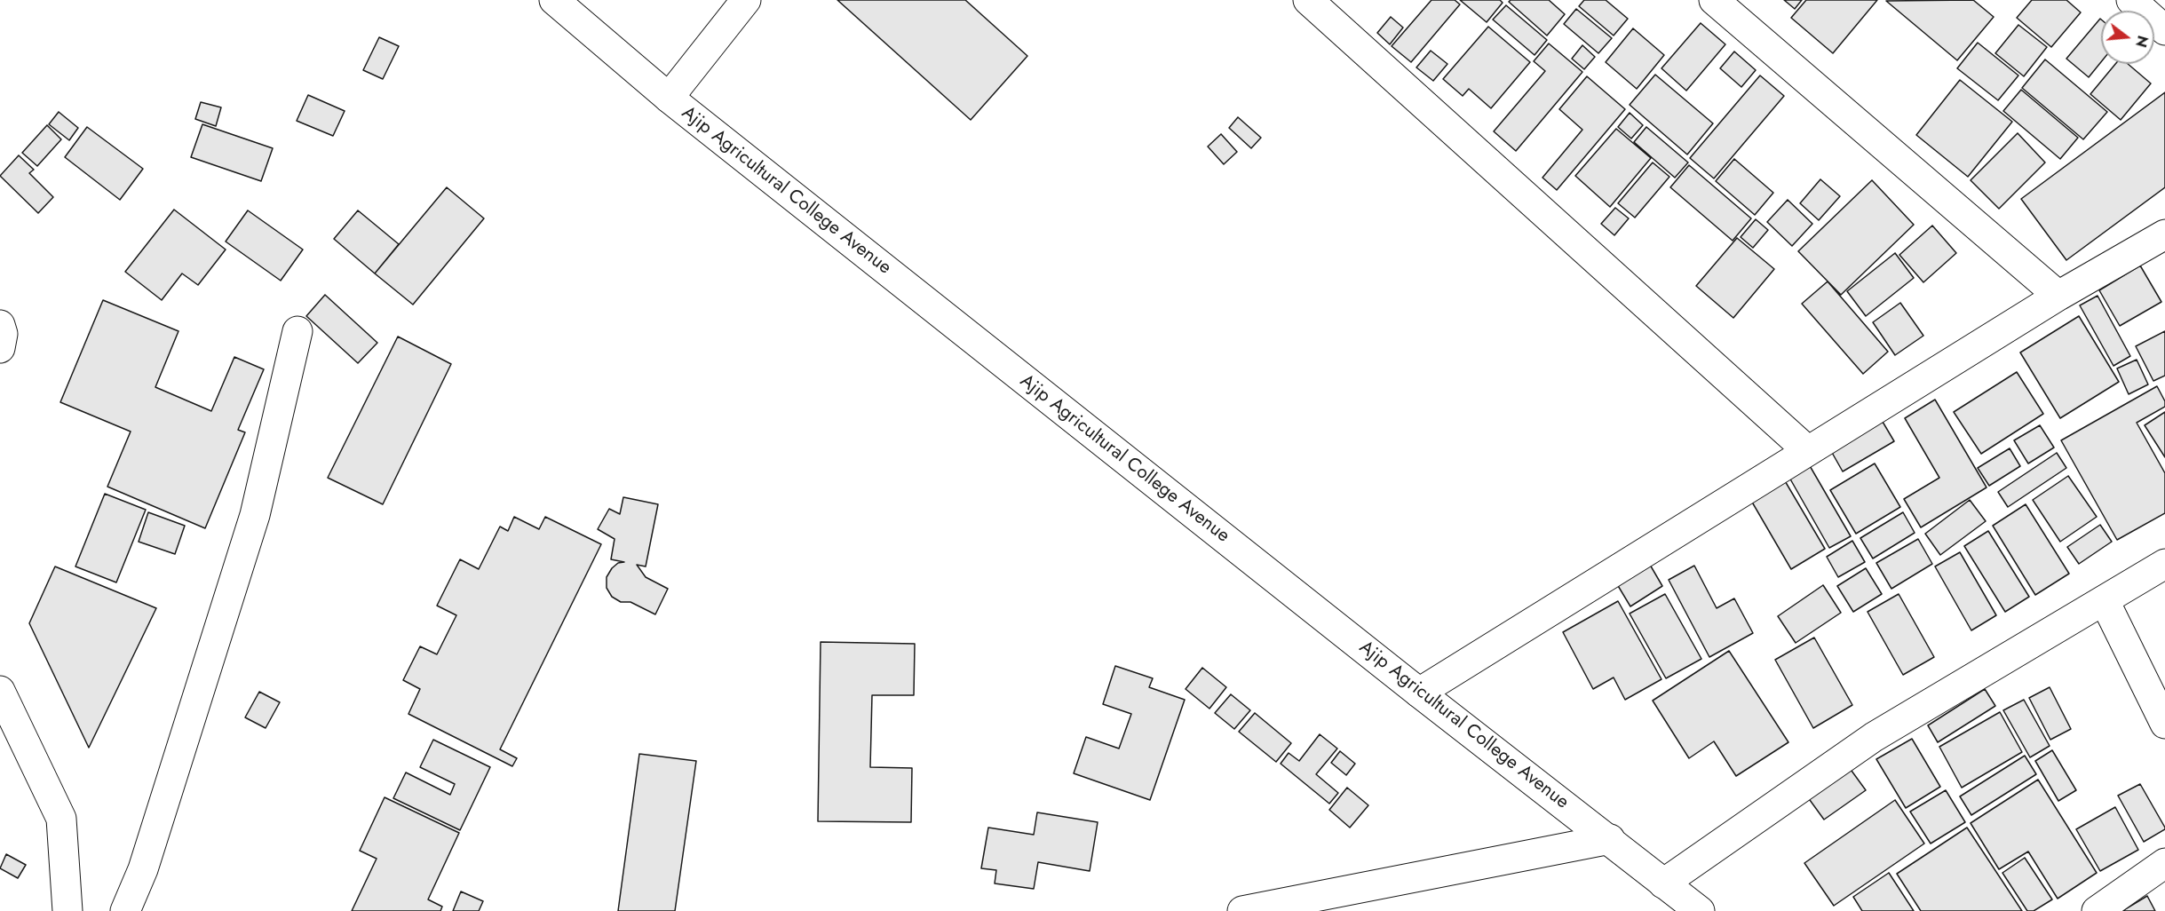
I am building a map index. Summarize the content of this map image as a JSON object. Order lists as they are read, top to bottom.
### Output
{
  "streets": {
    "street": ["Ajip Agricultural College Avenue"]
  },
  "north": "right"
}
